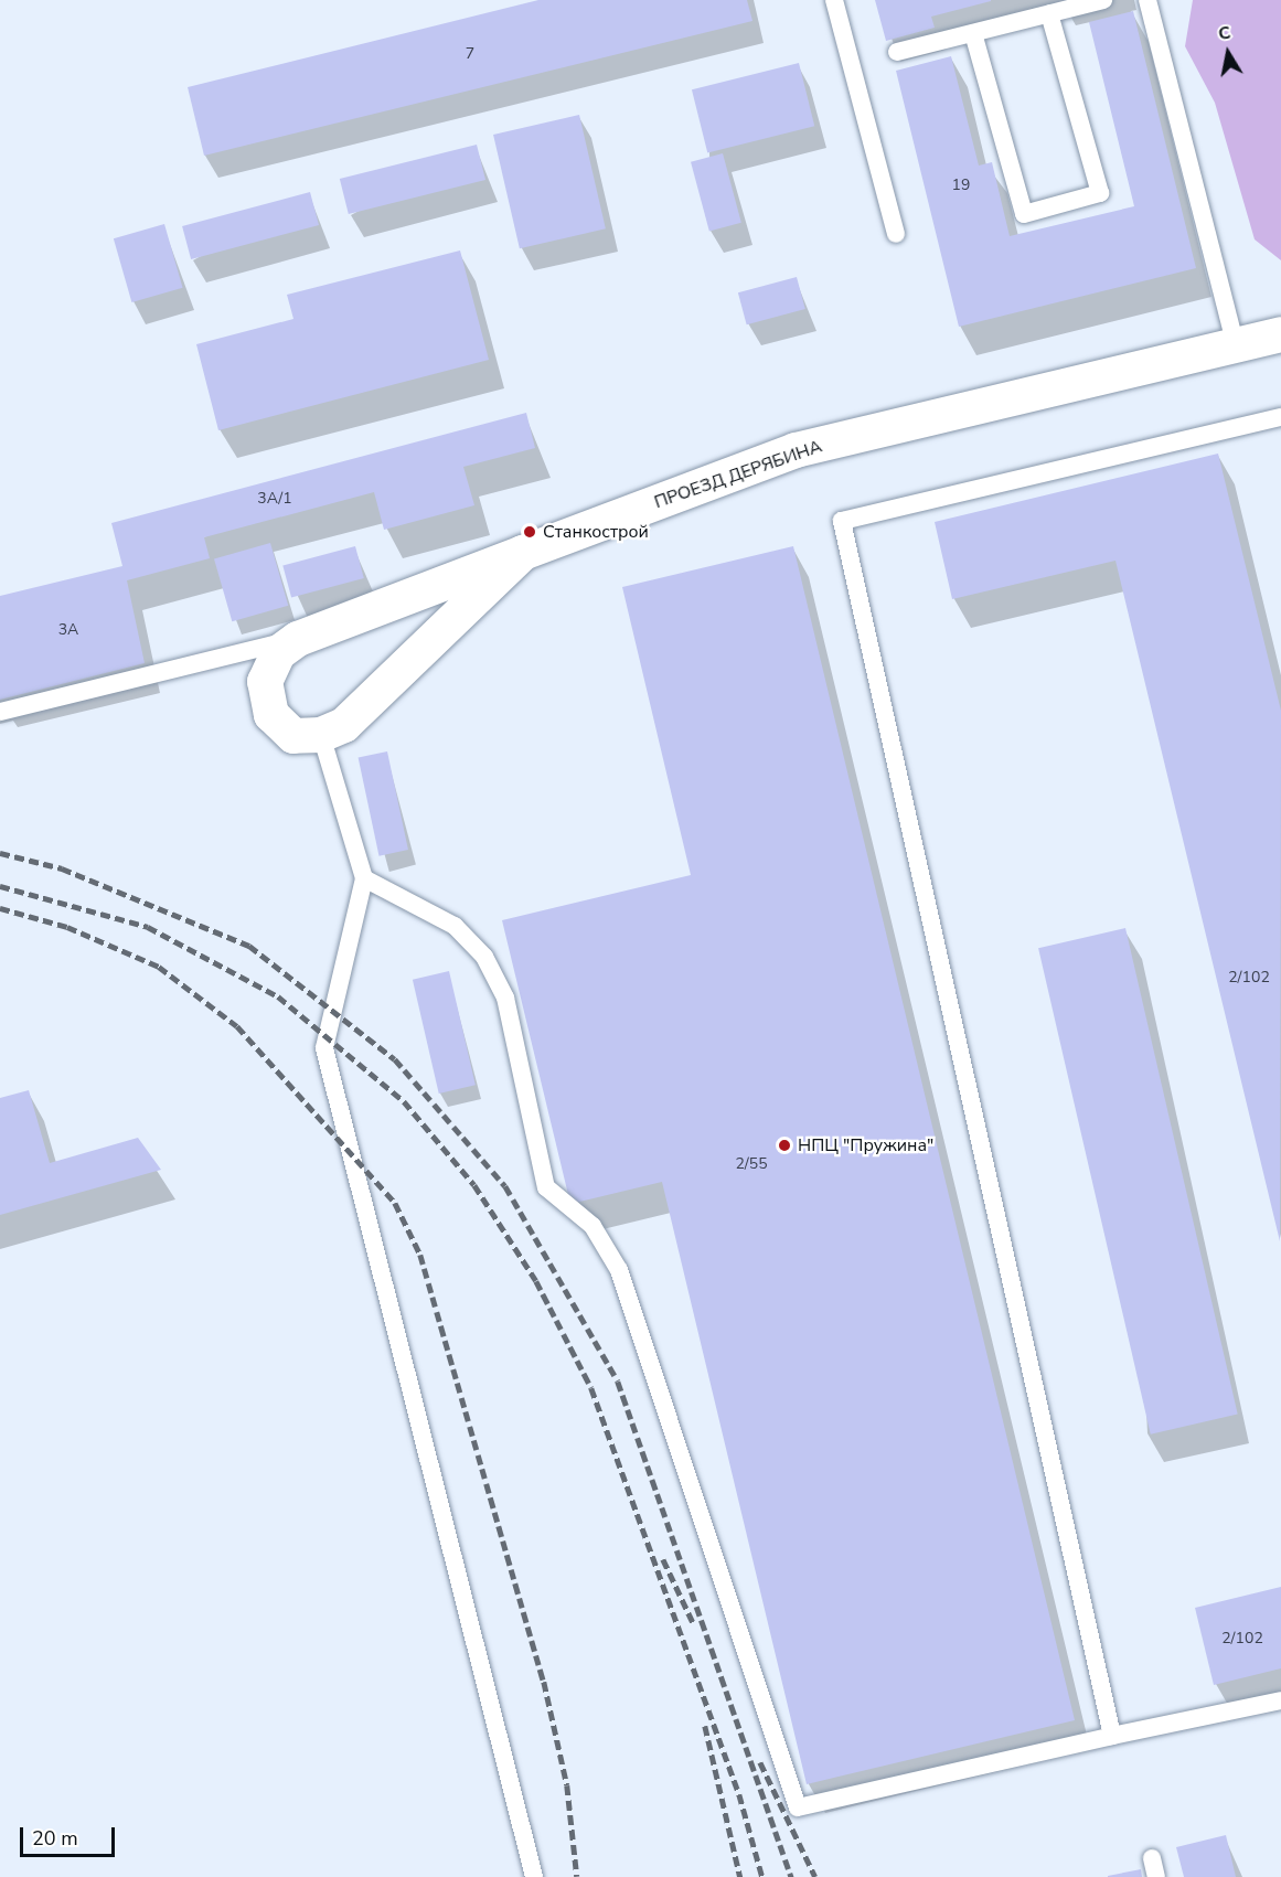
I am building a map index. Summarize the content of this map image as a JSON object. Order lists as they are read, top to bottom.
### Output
{
  "streets": {
    "street": ["ПРОЕЗД ДЕРЯБИНА"]
  },
  "places": ["Станкострой", "НПЦ \"Пружина\""],
  "house_numbers": [
    "7",
    "19",
    "3А/1",
    "3А",
    "2/102",
    "2/55",
    "2/102"
  ],
  "scale_bar": "20 m",
  "north": "top"
}
